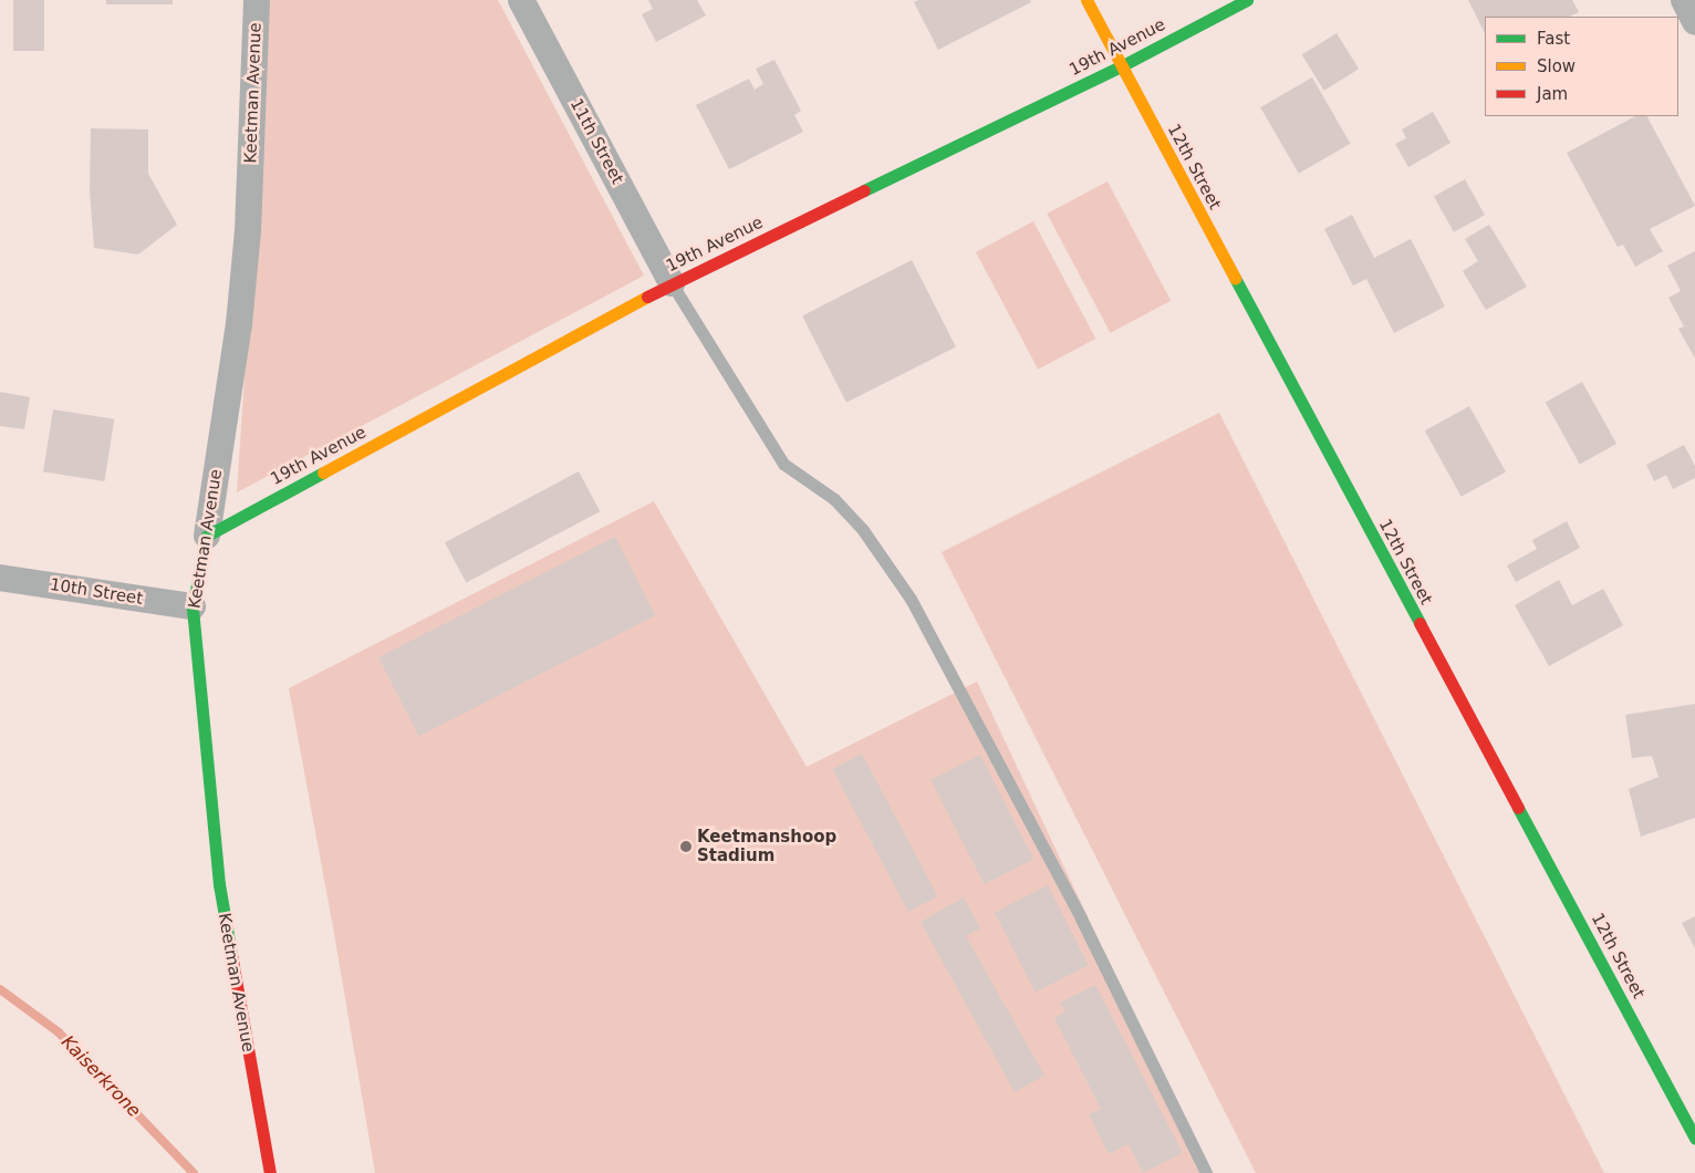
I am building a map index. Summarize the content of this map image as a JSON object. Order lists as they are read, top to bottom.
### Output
{
  "streets": {
    "street": [
      "19th Avenue",
      "Keetman Avenue",
      "11th Street",
      "12th Street",
      "10th Street"
    ]
  },
  "crossings": [
    ["19th Avenue", "Keetman Avenue"],
    ["19th Avenue", "11th Street"],
    ["19th Avenue", "12th Street"],
    ["Keetman Avenue", "10th Street"]
  ],
  "water": ["Kaiserkrone"],
  "places": ["Keetmanshoop Stadium"],
  "legend": ["Fast", "Slow", "Jam"]
}
